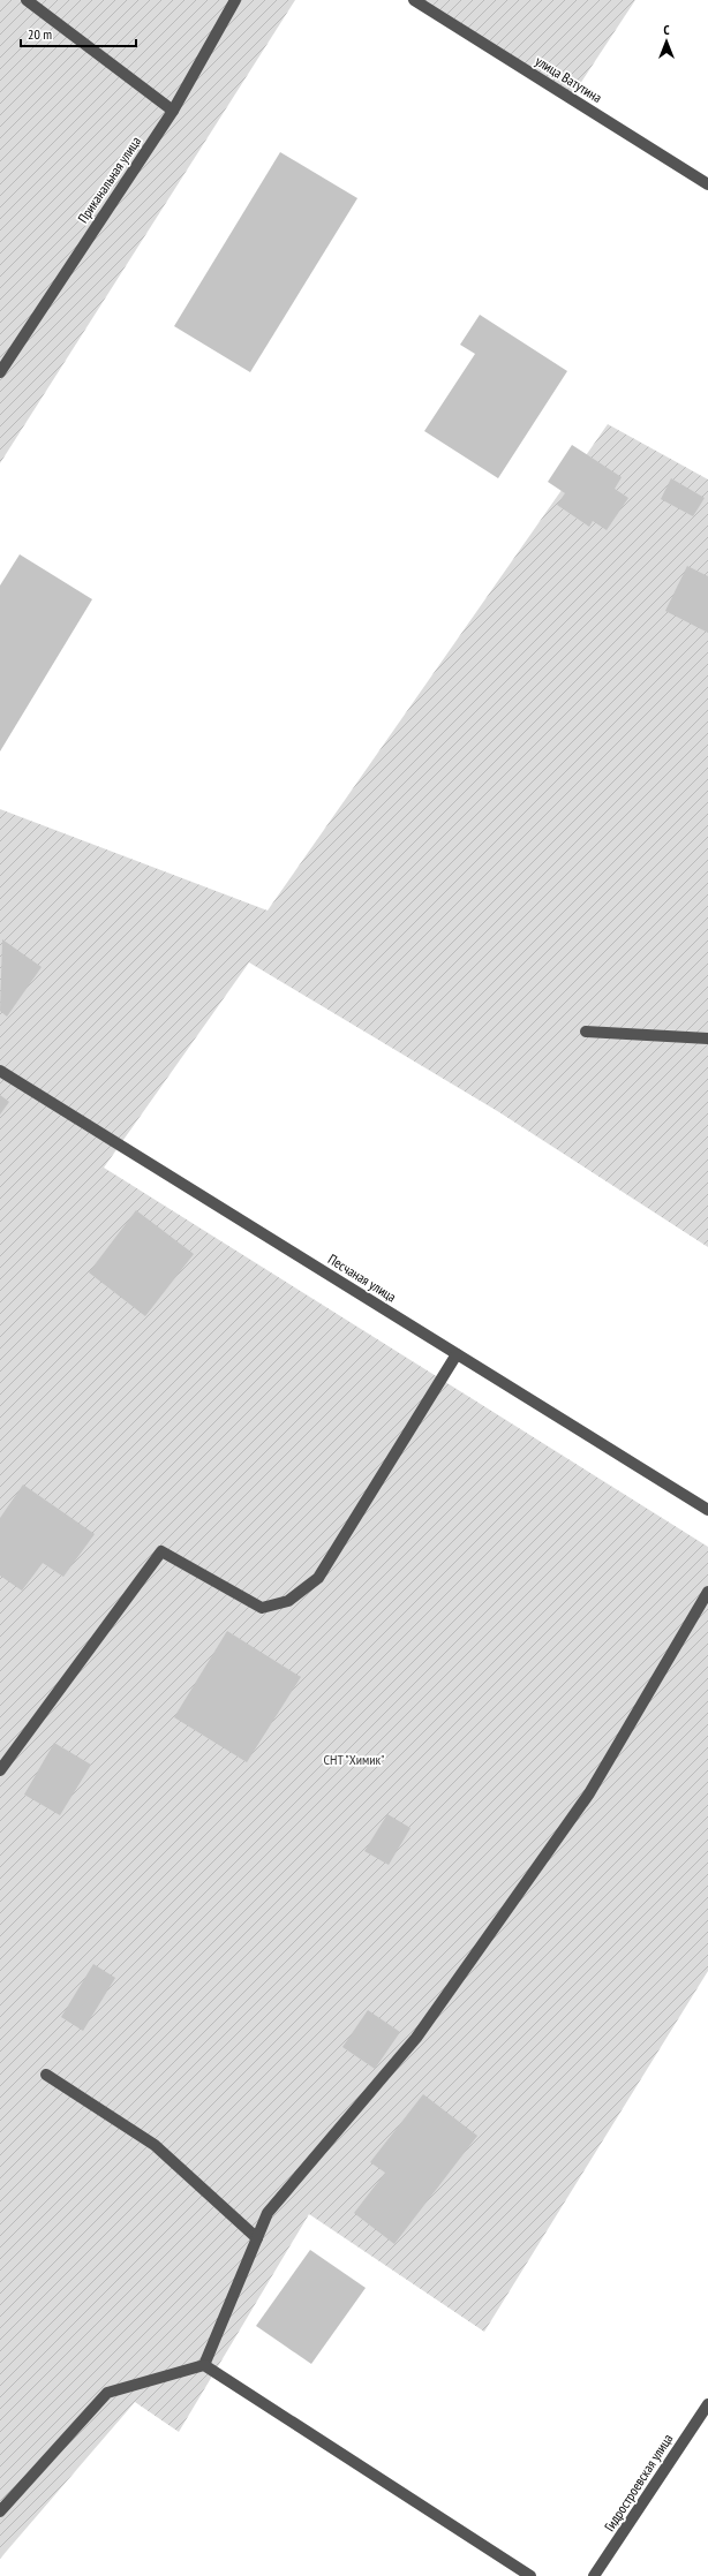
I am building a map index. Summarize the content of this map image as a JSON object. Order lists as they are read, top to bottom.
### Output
{
  "streets": {
    "street": [
      "улица Ватутина",
      "Приканальная улица",
      "Песчаная улица",
      "Гидростроевская улица"
    ]
  },
  "parks": ["СНТ \"Химик\""],
  "scale_bar": "20 m",
  "north": "top"
}
